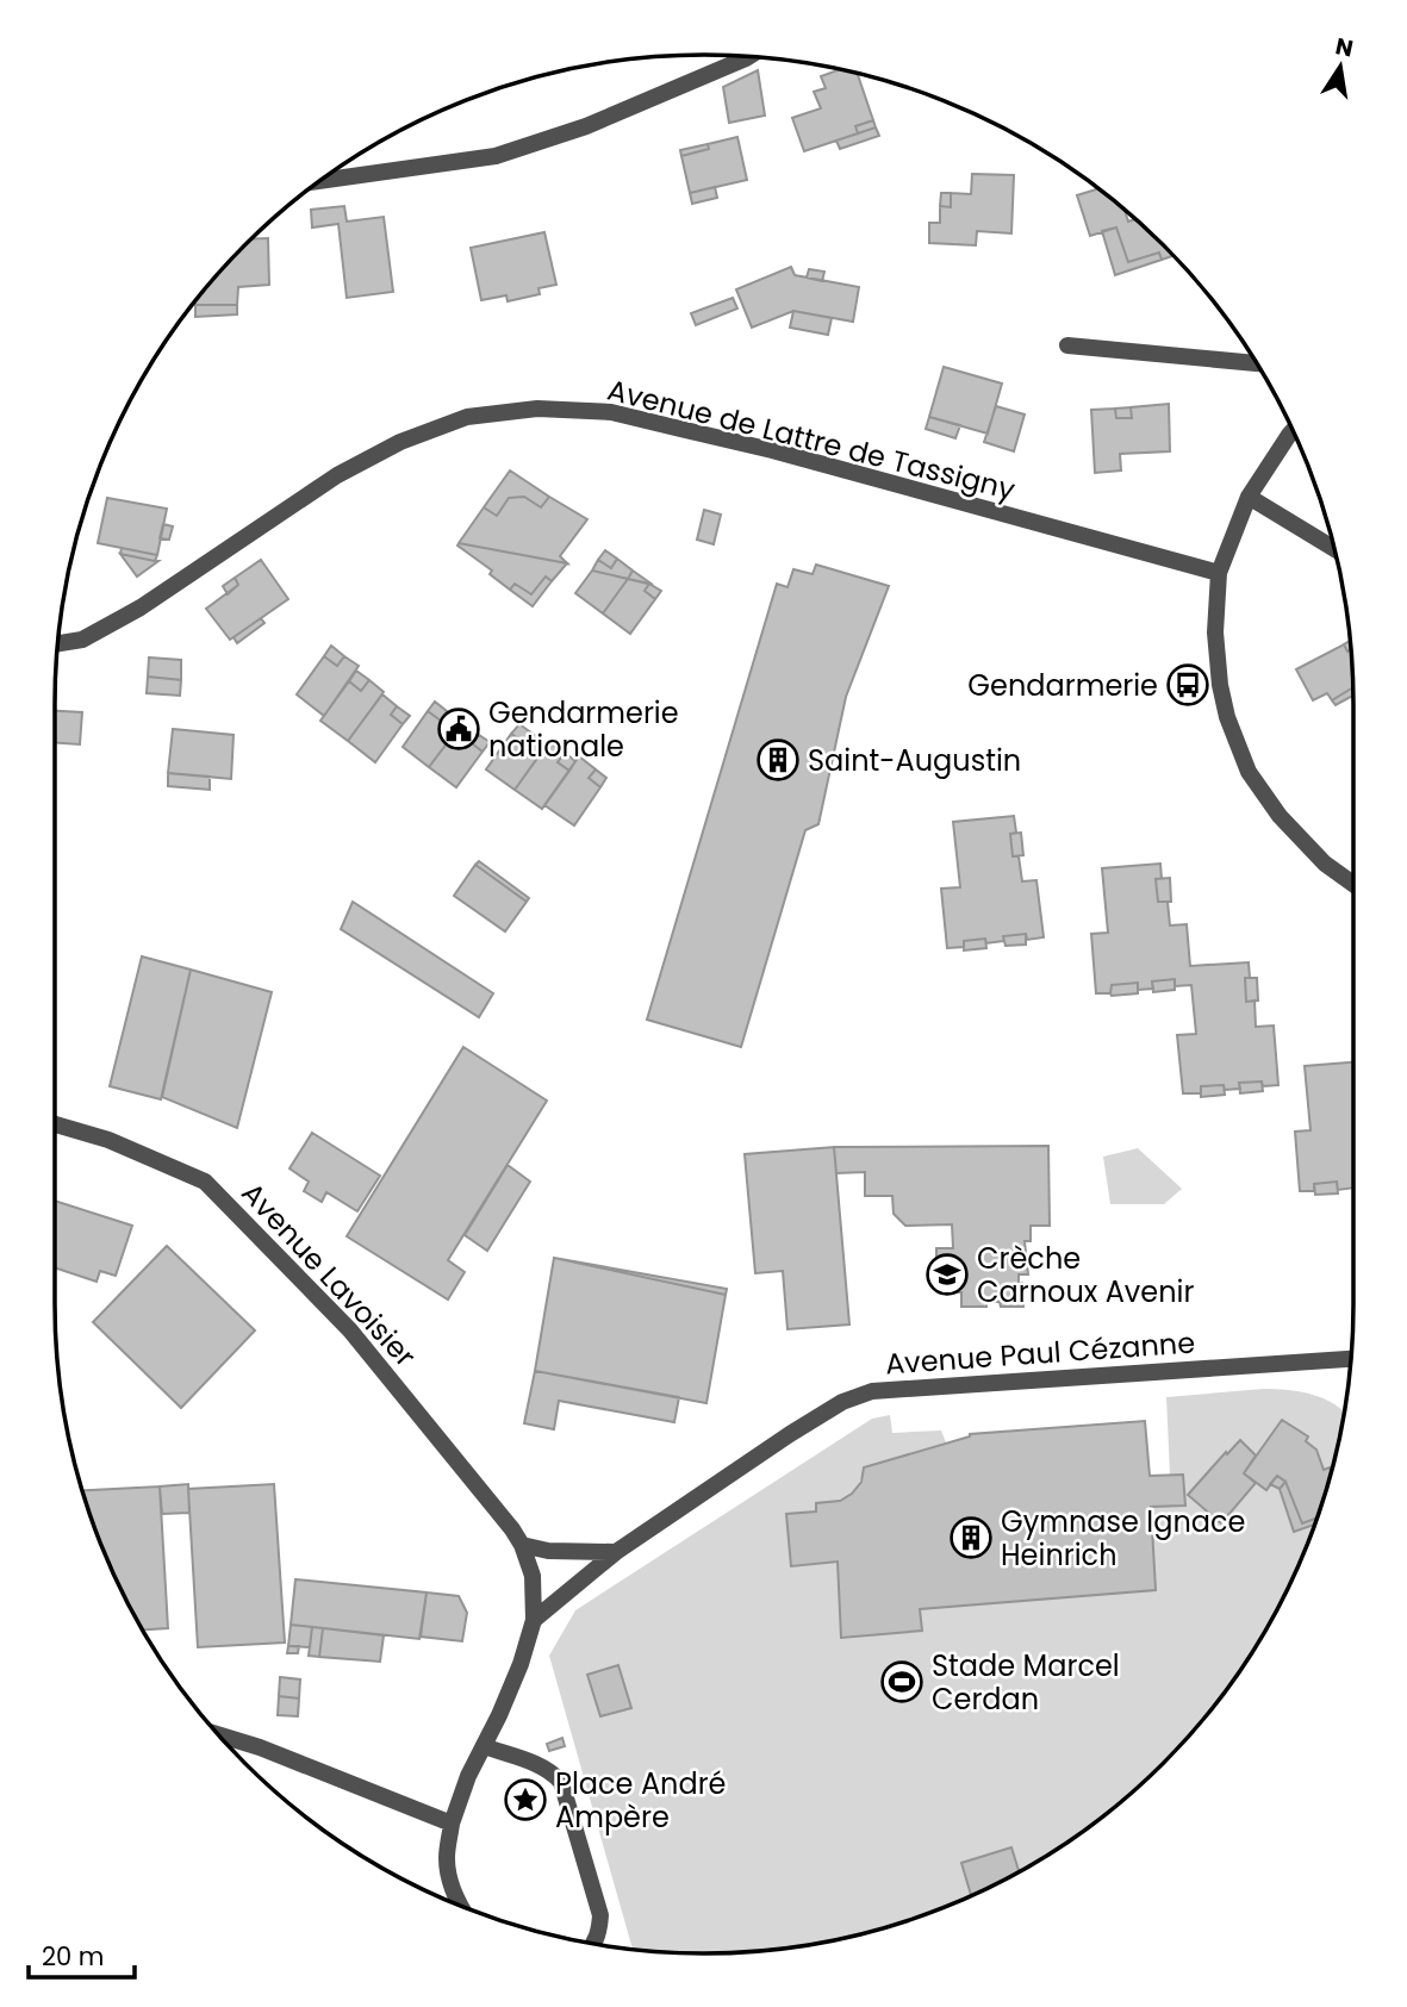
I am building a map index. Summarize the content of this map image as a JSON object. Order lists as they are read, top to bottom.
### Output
{
  "streets": {
    "street": ["Avenue de Lattre de Tassigny", "Avenue Lavoisier", "Avenue Paul Cézanne"]
  },
  "crossings": [
    ["Avenue Lavoisier", "Avenue Paul Cézanne"]
  ],
  "places": {
    "bus stop": ["Gendarmerie"],
    "public building": ["Gendarmerie nationale"],
    "building": ["Saint-Augustin", "Gymnase Ignace Heinrich"],
    "school or university": ["Crèche Carnoux Avenir"],
    "sports": ["Stade Marcel Cerdan"],
    "place": ["Place André Ampère"]
  },
  "scale_bar": "20 m",
  "north": "top"
}
